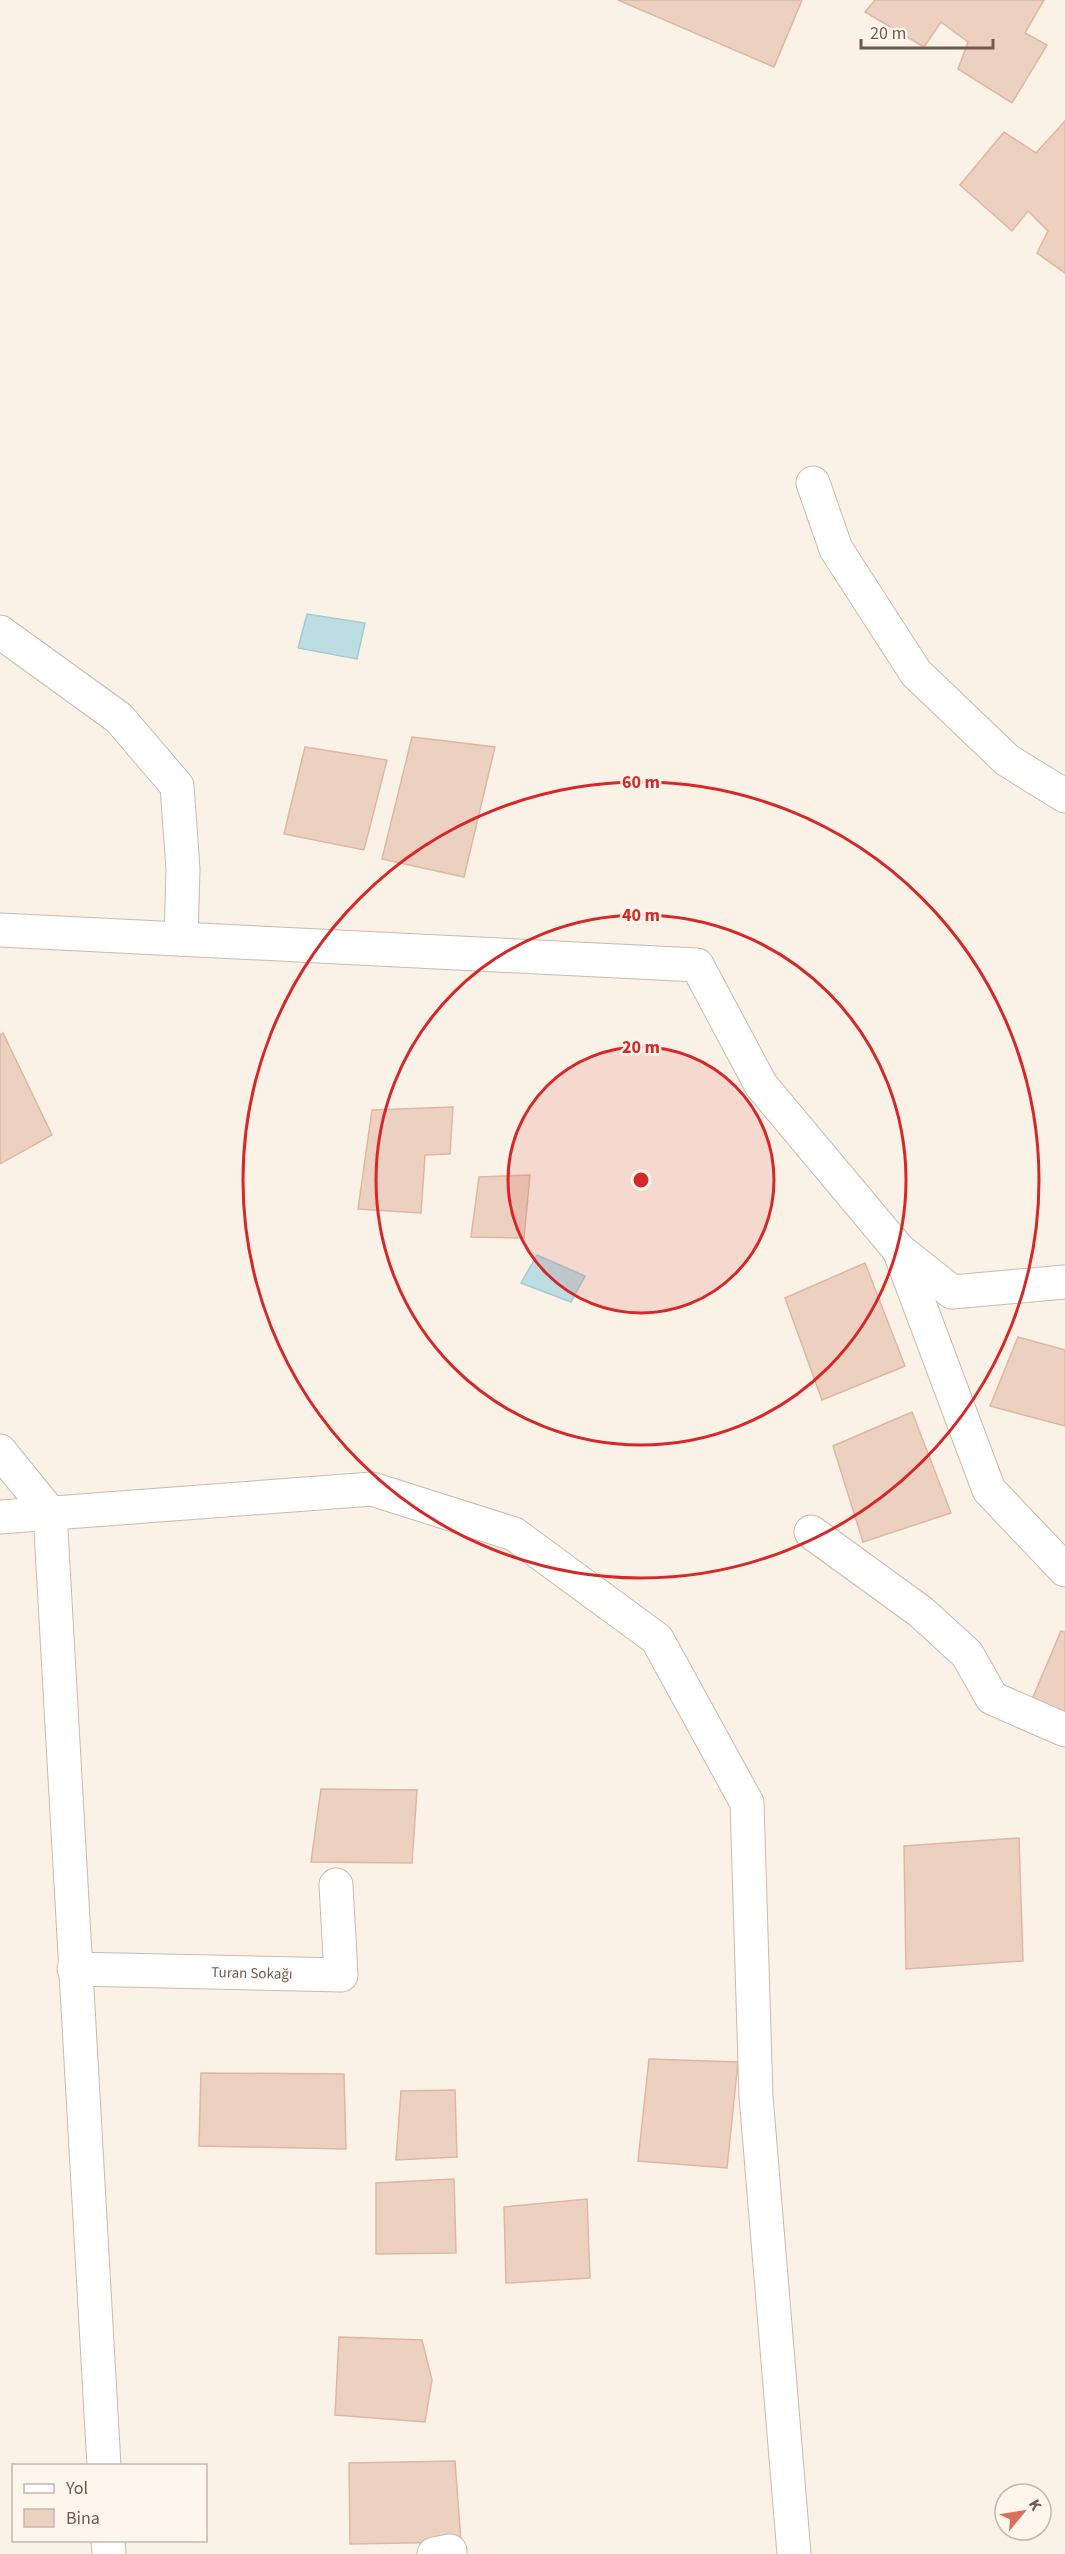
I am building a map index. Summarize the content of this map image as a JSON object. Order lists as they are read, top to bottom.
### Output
{
  "streets": {
    "street": ["Turan Sokağı"]
  },
  "legend": ["Yol", "Bina"],
  "scale_bar": "20 m",
  "north": "top right",
  "rings": ["60 m", "40 m", "20 m"]
}
